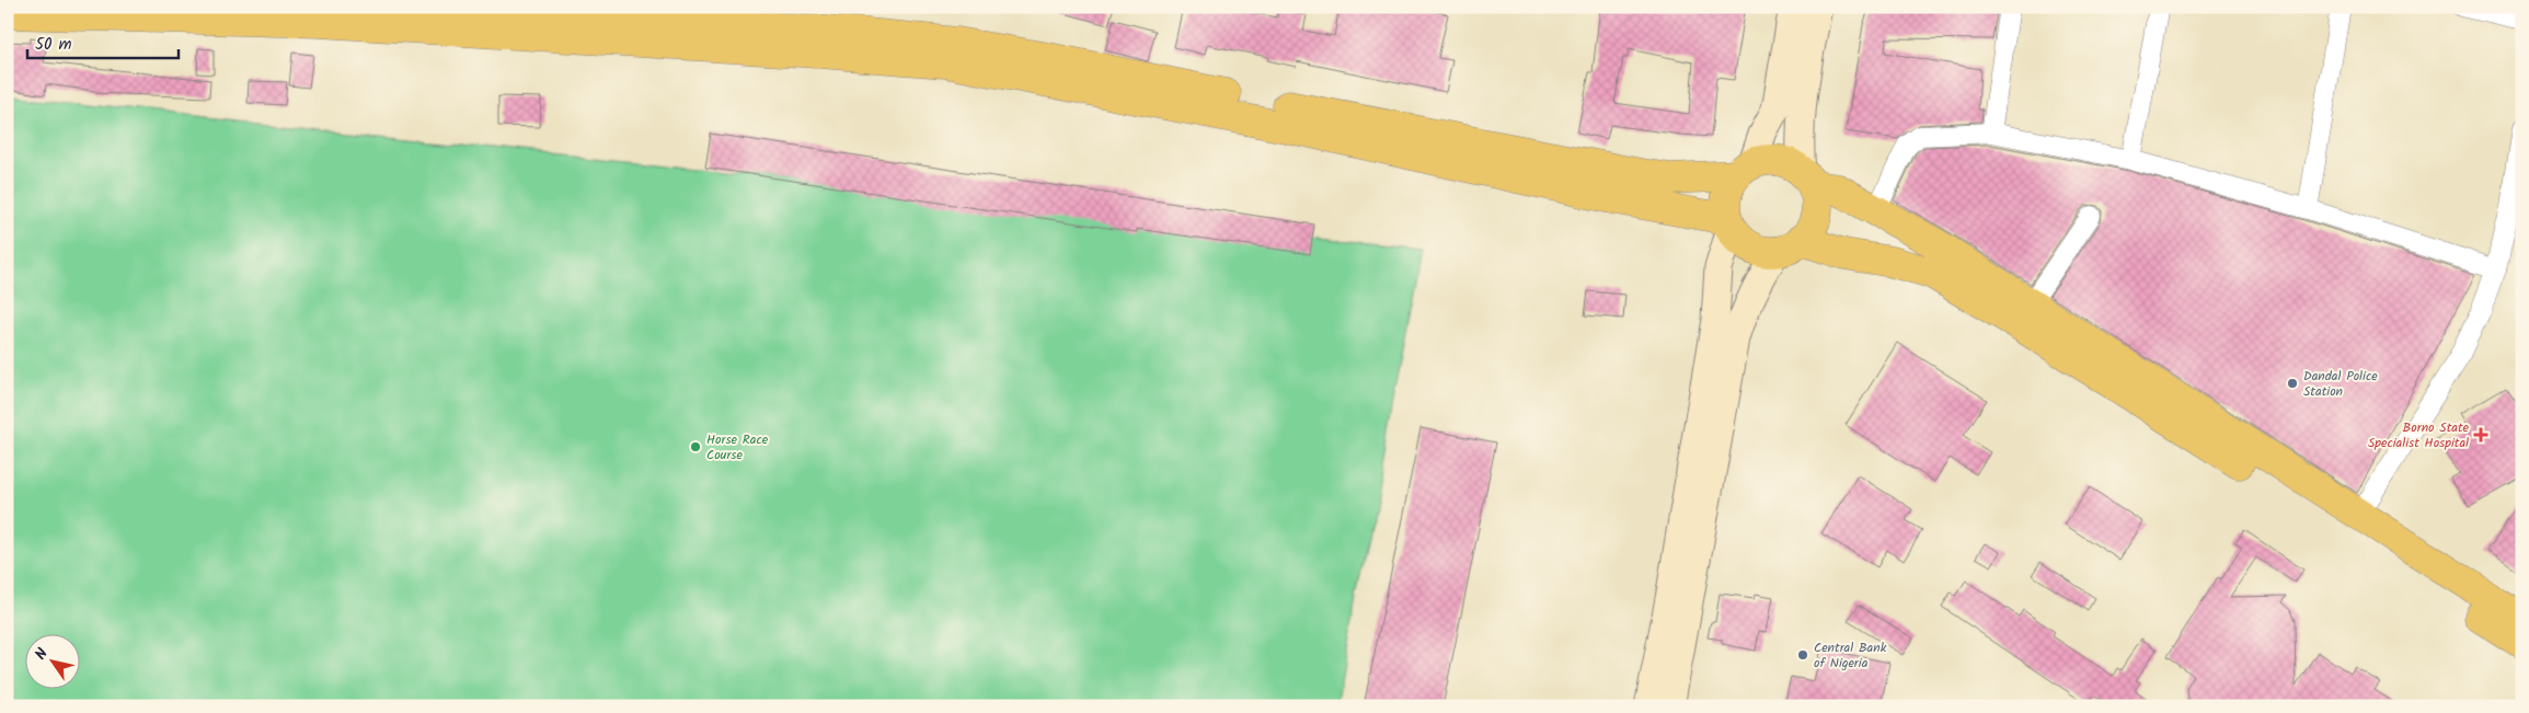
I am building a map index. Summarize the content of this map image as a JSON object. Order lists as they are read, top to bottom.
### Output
{
  "places": {
    "other": ["Dandal Police Station", "Horse Race Course", "Central Bank of Nigeria"],
    "health": ["Borno State Specialist Hospital"]
  },
  "scale_bar": "50 m",
  "north": "top left"
}
